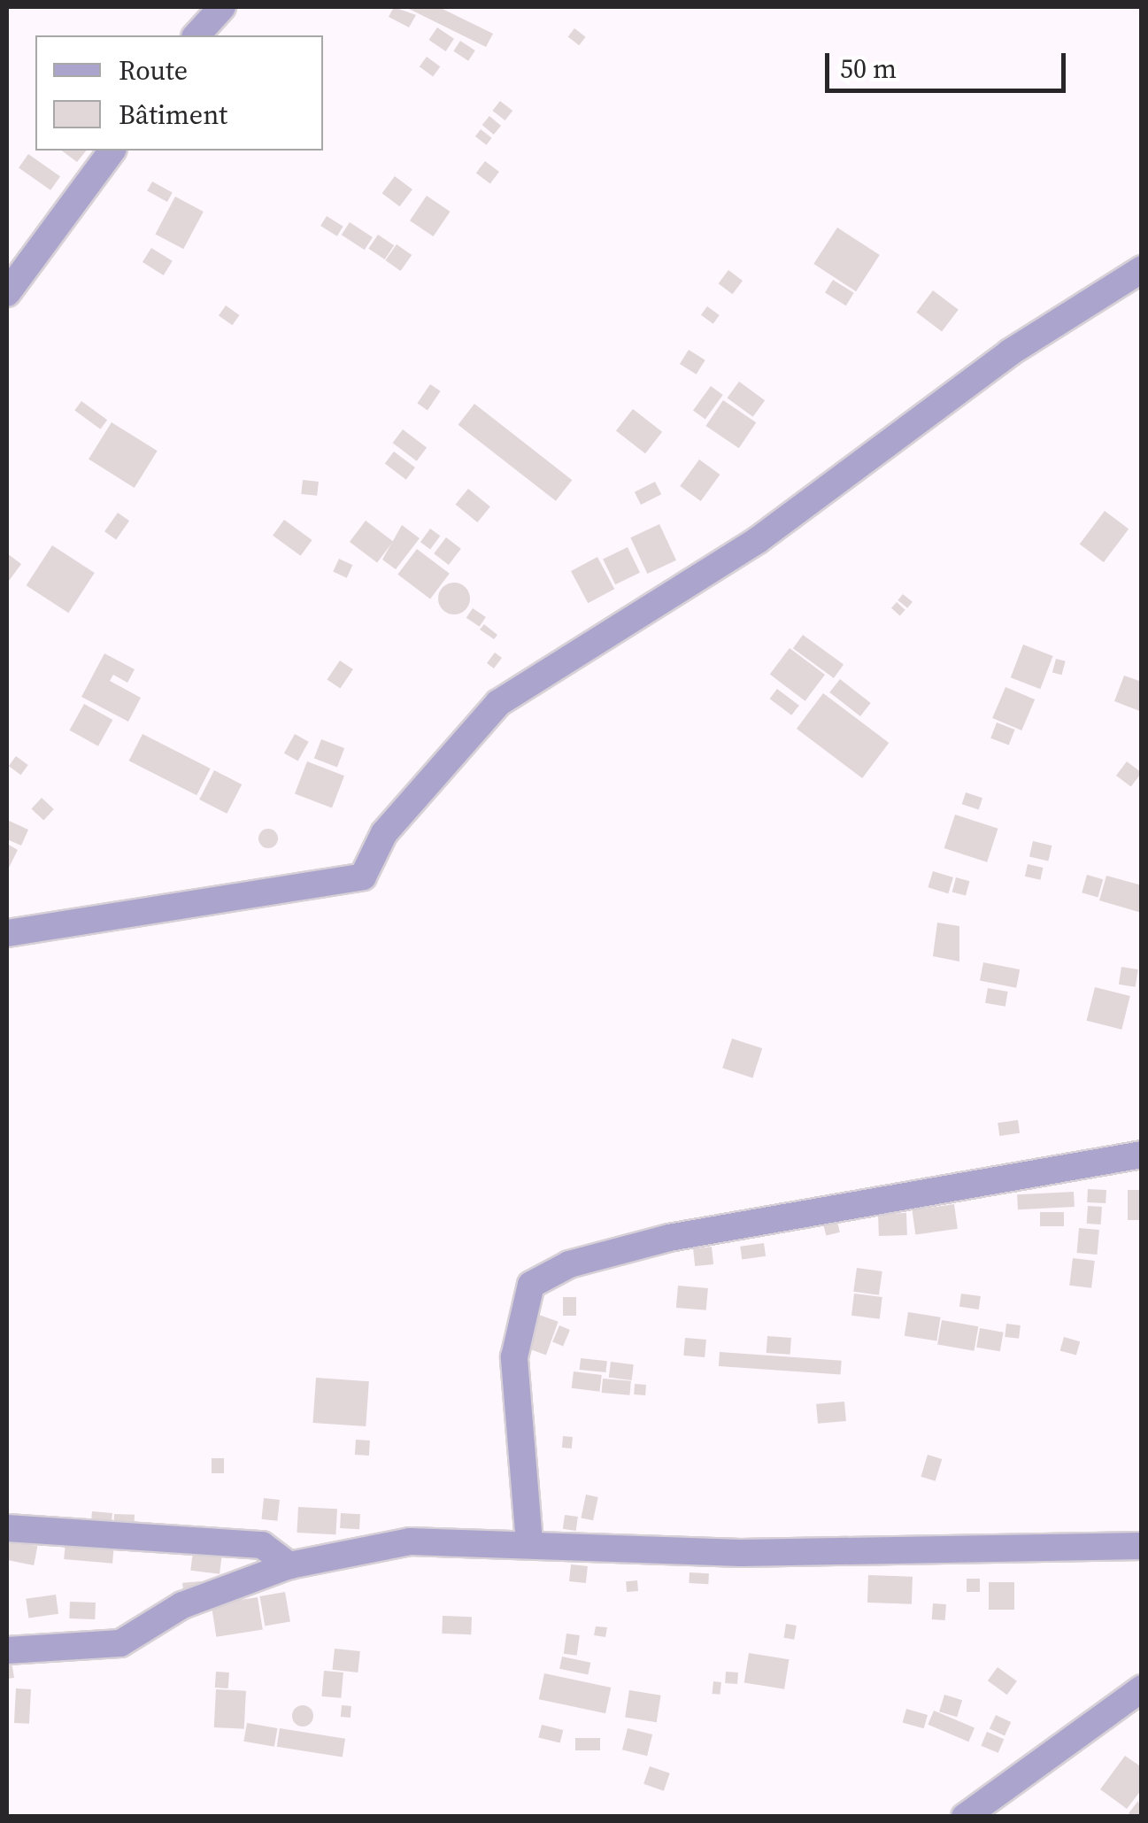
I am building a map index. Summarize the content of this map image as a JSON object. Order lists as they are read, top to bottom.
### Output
{
  "legend": ["Route", "Bâtiment"],
  "scale_bar": "50 m"
}
